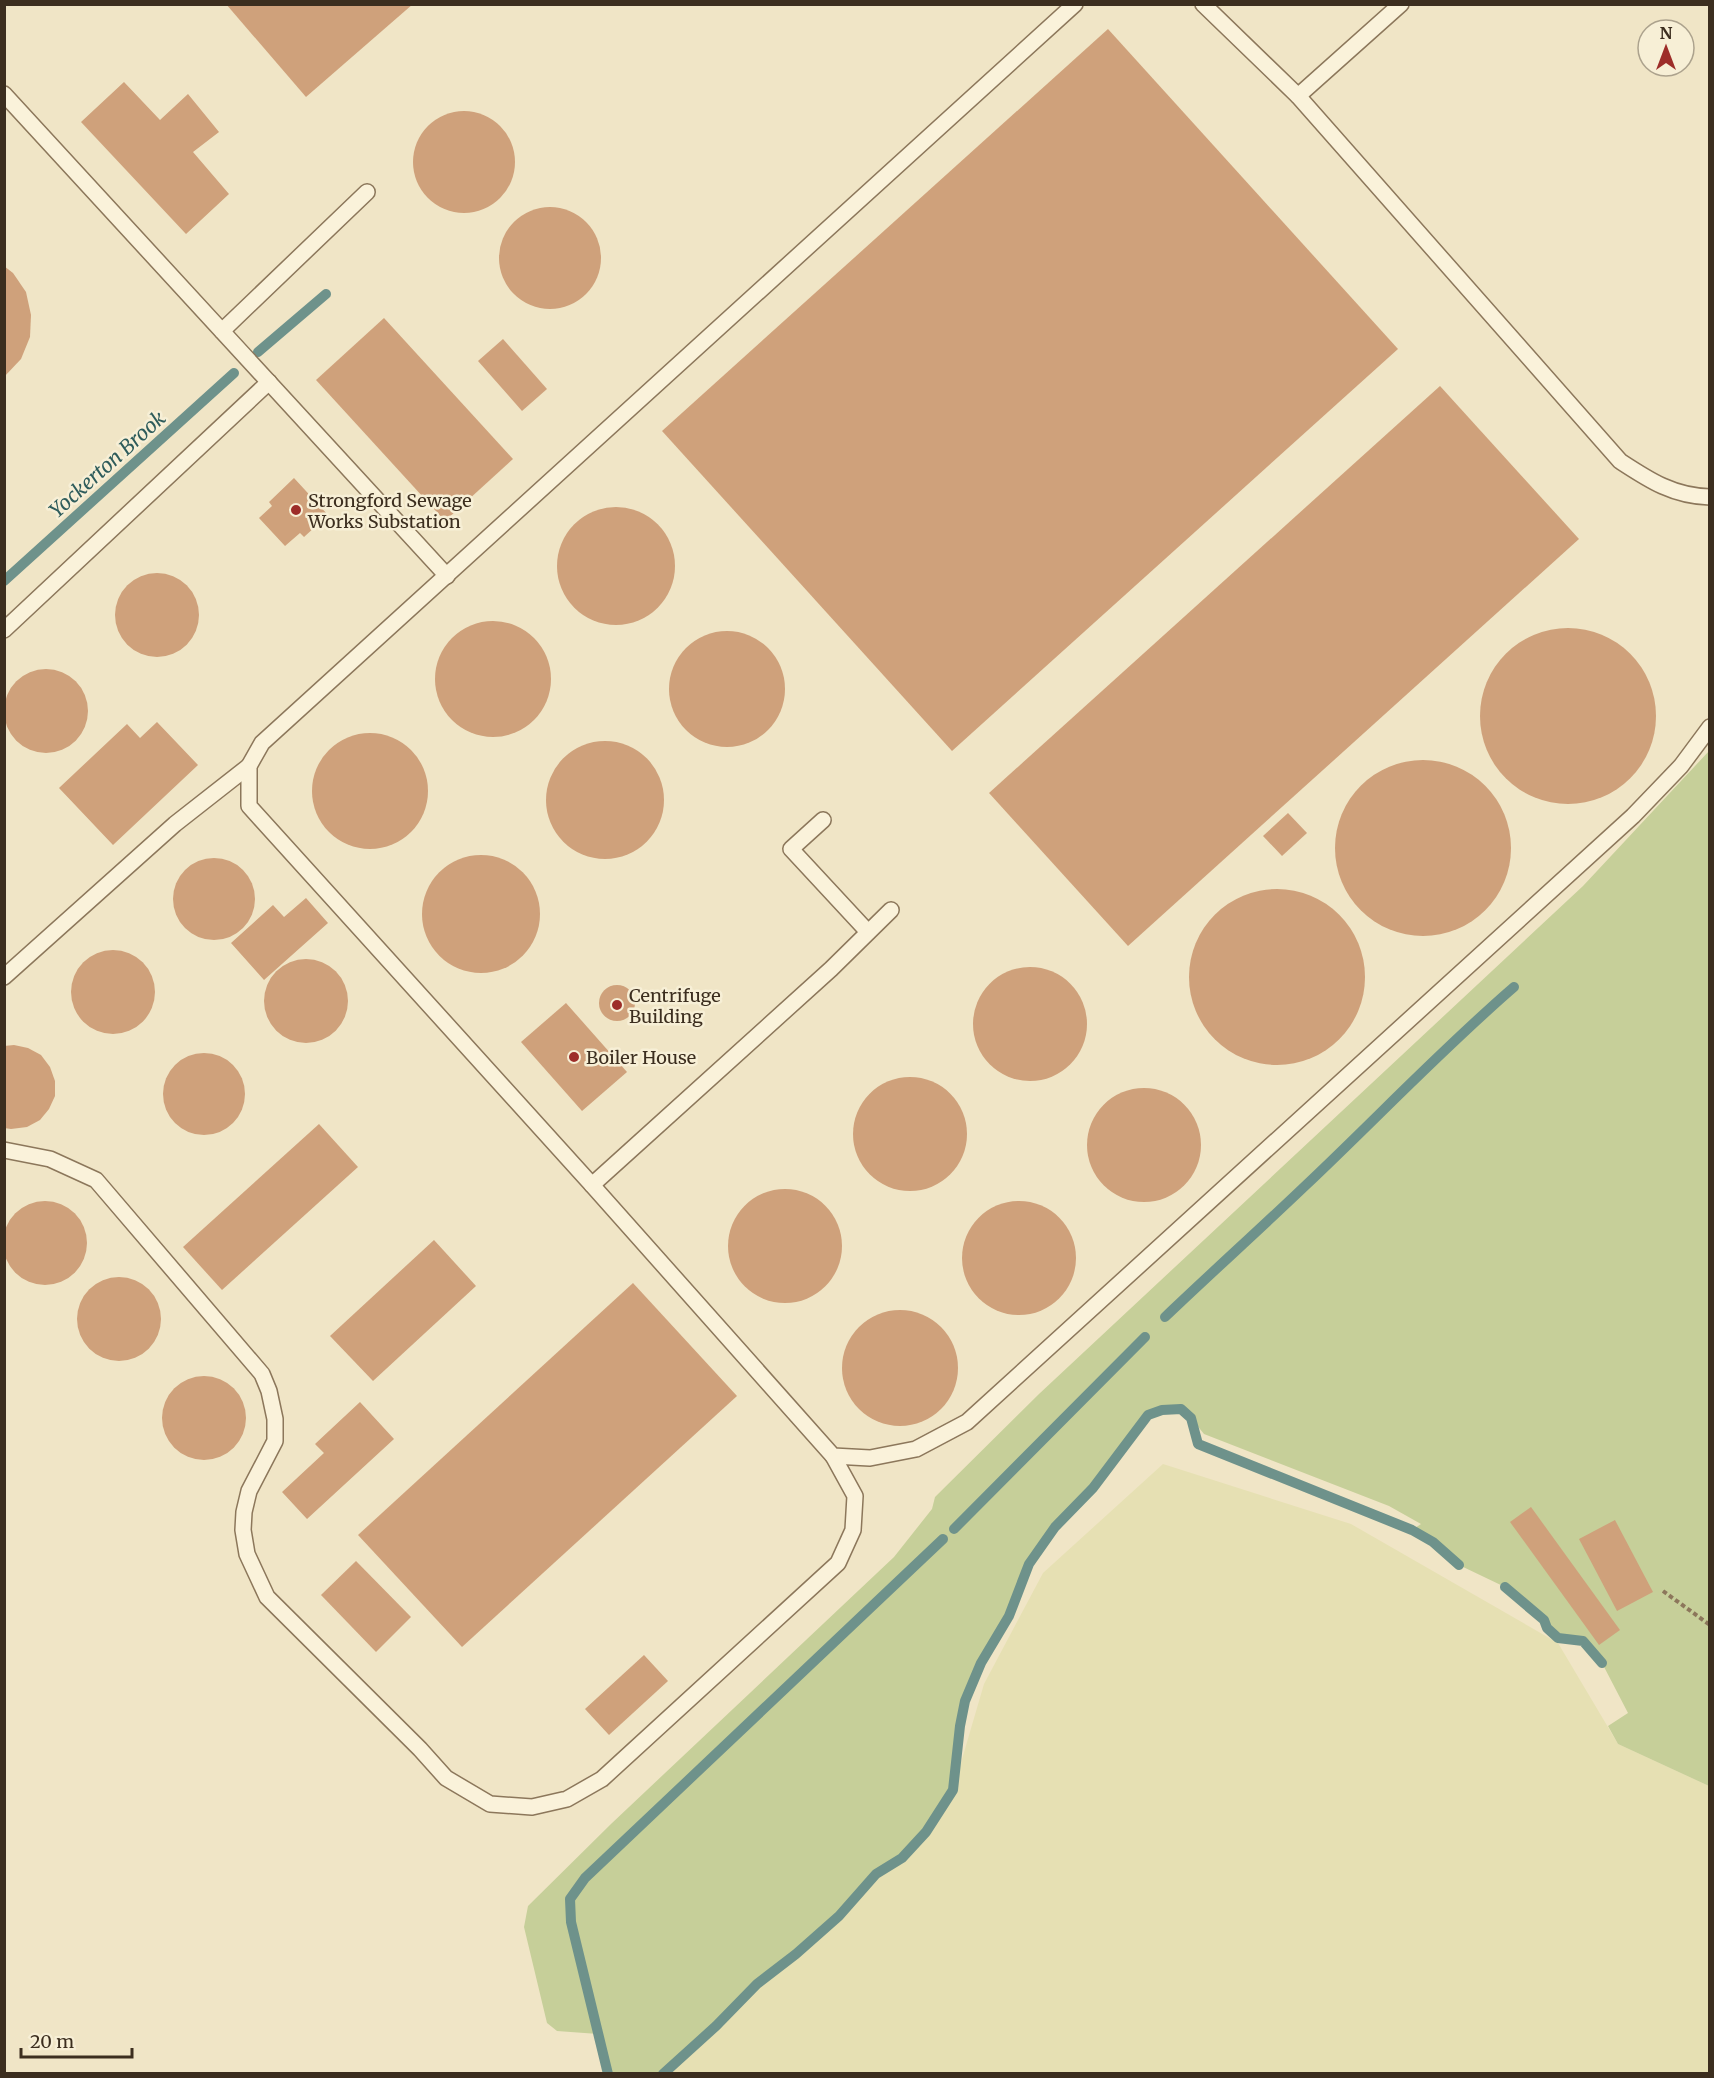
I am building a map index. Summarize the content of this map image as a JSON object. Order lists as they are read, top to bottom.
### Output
{
  "water": ["Yockerton Brook"],
  "places": ["Strongford Sewage Works Substation", "Centrifuge Building", "Boiler House"],
  "scale_bar": "20 m",
  "north": "top"
}
